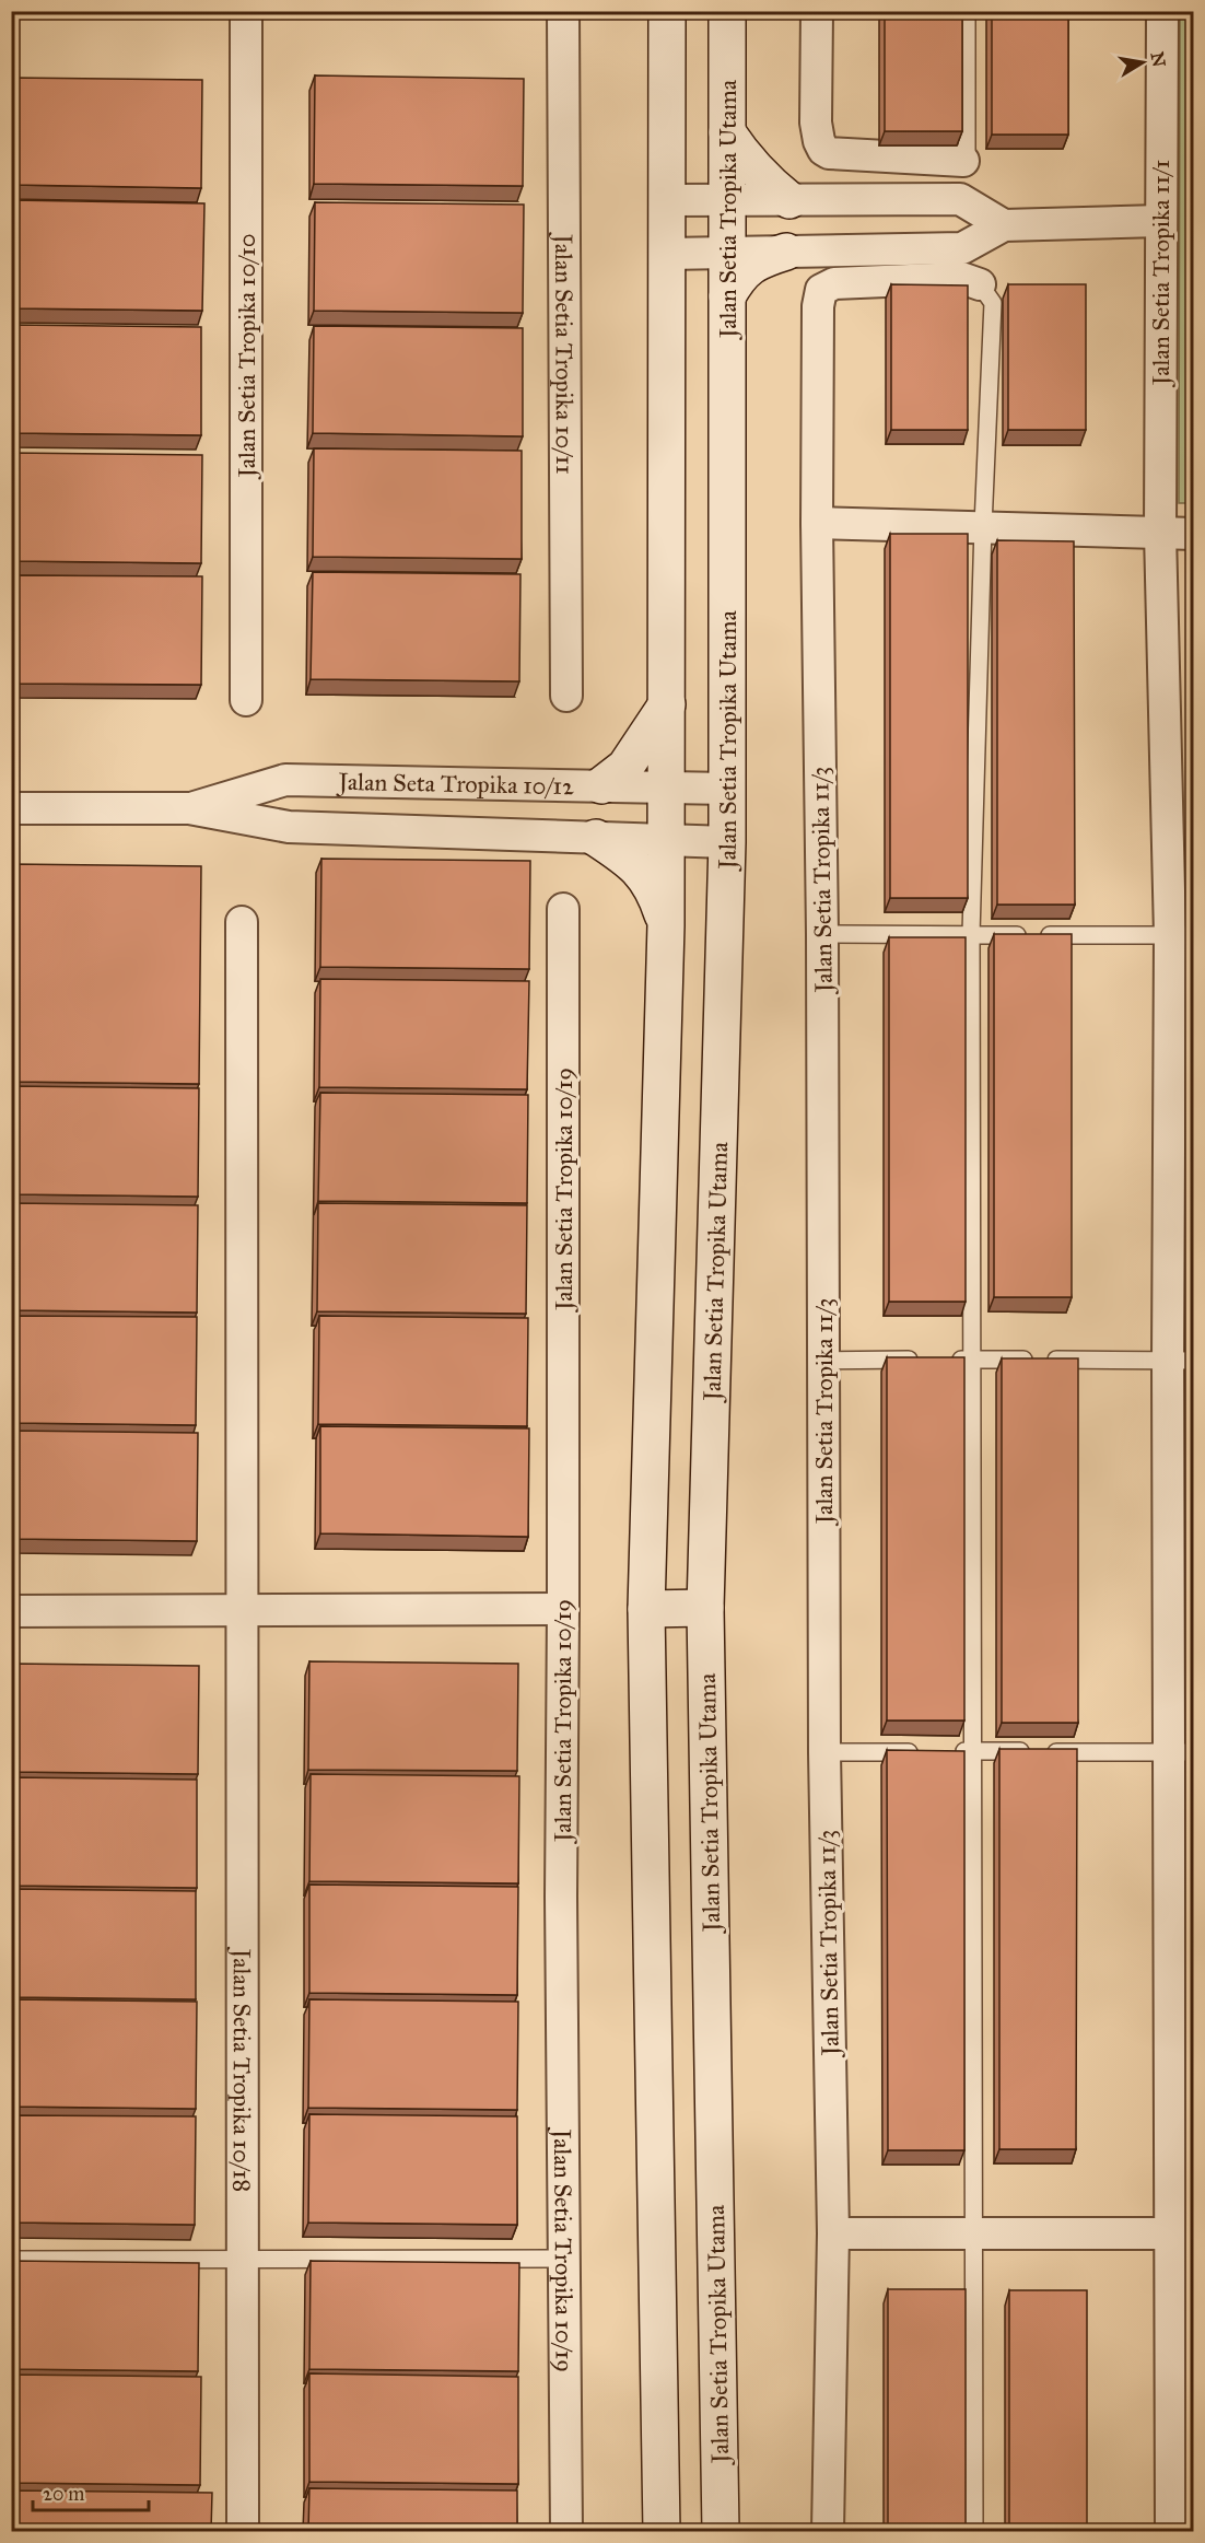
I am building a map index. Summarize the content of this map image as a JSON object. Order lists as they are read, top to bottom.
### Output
{
  "streets": {
    "main road": ["Jalan Setia Tropika Utama"],
    "street": [
      "Jalan Setia Tropika 11/1",
      "Jalan Setia Tropika 10/11",
      "Jalan Setia Tropika 10/10",
      "Jalan Seta Tropika 10/12",
      "Jalan Setia Tropika 11/3",
      "Jalan Setia Tropika 10/19",
      "Jalan Setia Tropika 10/18"
    ]
  },
  "crossings": [
    ["Jalan Setia Tropika Utama", "Jalan Seta Tropika 10/12"]
  ],
  "scale_bar": "20 m",
  "north": "right"
}
